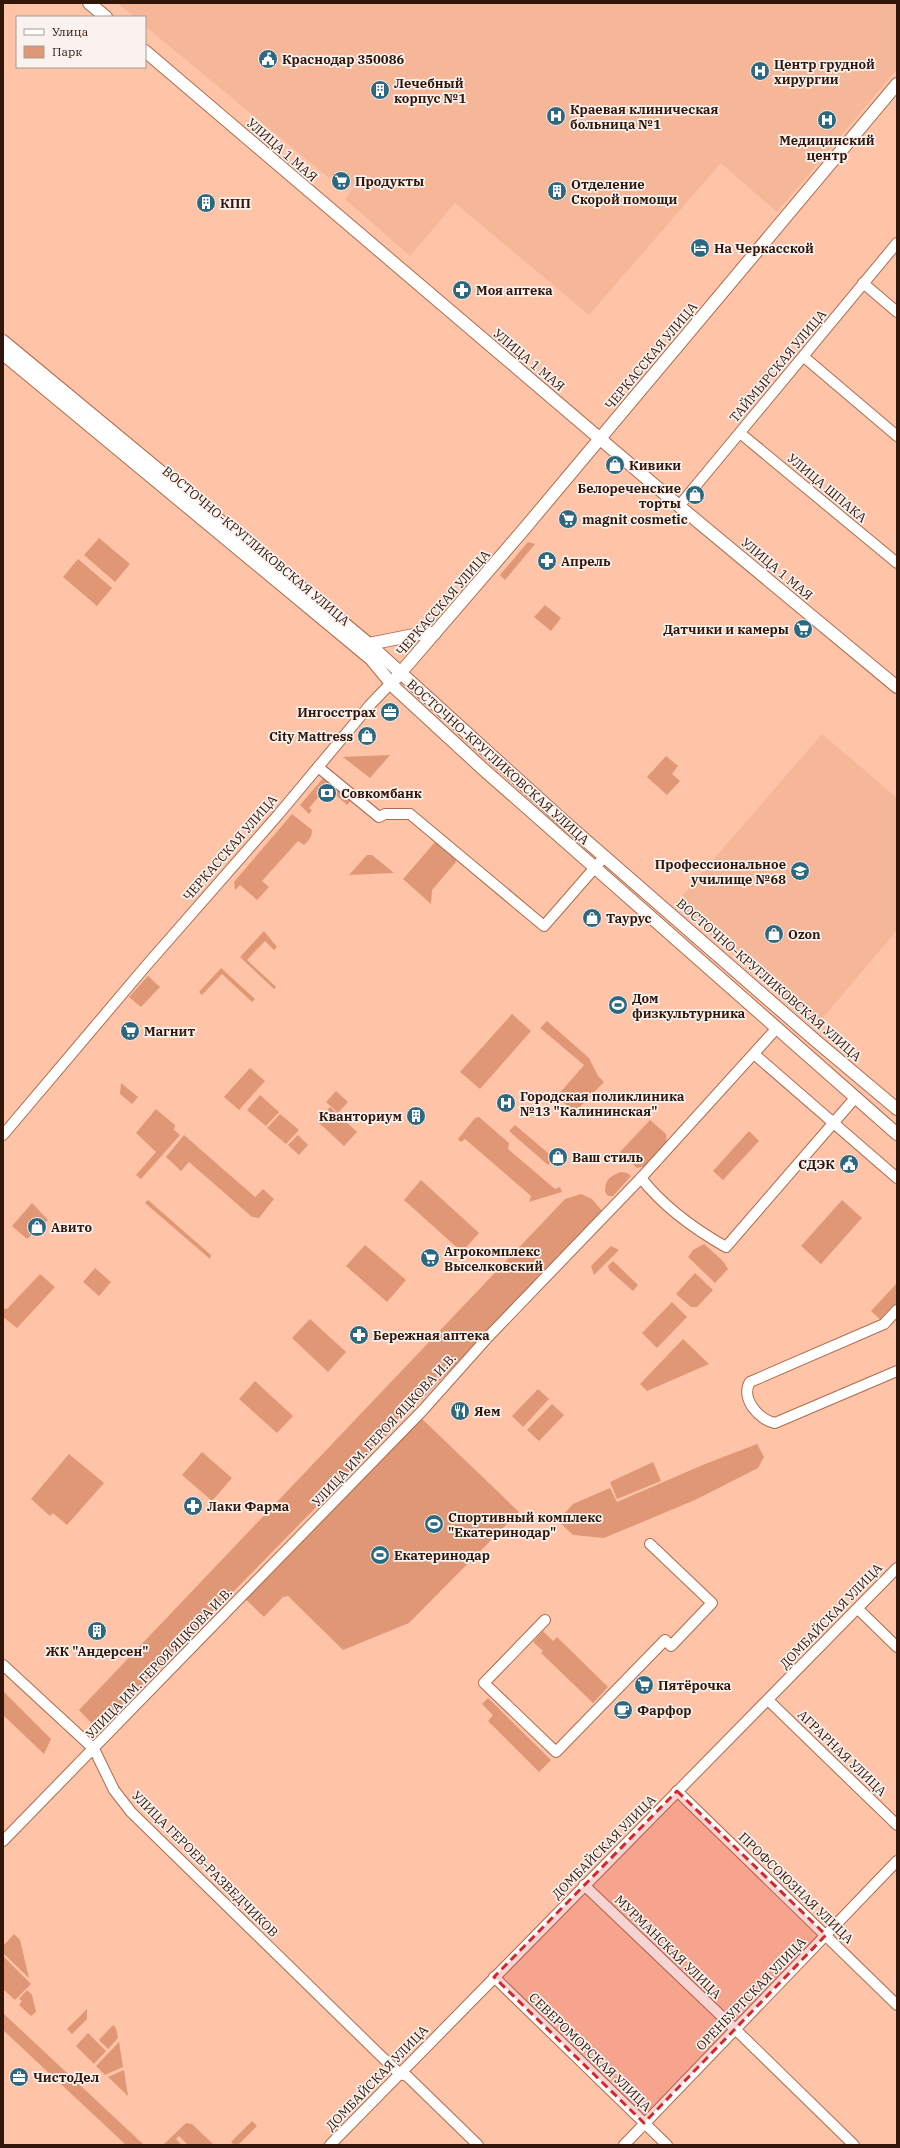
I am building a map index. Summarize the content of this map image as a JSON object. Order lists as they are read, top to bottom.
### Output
{
  "streets": {
    "street": [
      "УЛИЦА 1 МАЯ",
      "ЧЕРКАССКАЯ УЛИЦА",
      "ТАЙМЫРСКАЯ УЛИЦА",
      "УЛИЦА ШПАКА",
      "ВОСТОЧНО-КРУГЛИКОВСКАЯ УЛИЦА",
      "УЛИЦА ИМ. ГЕРОЯ ЯЦКОВА И.В.",
      "ДОМБАЙСКАЯ УЛИЦА",
      "АГРАРНАЯ УЛИЦА",
      "УЛИЦА ГЕРОЕВ-РАЗВЕДЧИКОВ",
      "ПРОФСОЮЗНАЯ УЛИЦА",
      "МУРМАНСКАЯ УЛИЦА",
      "ОРЕНБУРГСКАЯ УЛИЦА",
      "СЕВЕРОМОРСКАЯ УЛИЦА"
    ]
  },
  "crossings": [
    ["УЛИЦА 1 МАЯ", "ЧЕРКАССКАЯ УЛИЦА"],
    ["УЛИЦА 1 МАЯ", "ТАЙМЫРСКАЯ УЛИЦА"],
    ["ЧЕРКАССКАЯ УЛИЦА", "ВОСТОЧНО-КРУГЛИКОВСКАЯ УЛИЦА"],
    ["ТАЙМЫРСКАЯ УЛИЦА", "УЛИЦА ШПАКА"],
    ["ВОСТОЧНО-КРУГЛИКОВСКАЯ УЛИЦА", "УЛИЦА ИМ. ГЕРОЯ ЯЦКОВА И.В."],
    ["УЛИЦА ИМ. ГЕРОЯ ЯЦКОВА И.В.", "УЛИЦА ГЕРОЕВ-РАЗВЕДЧИКОВ"],
    ["ДОМБАЙСКАЯ УЛИЦА", "АГРАРНАЯ УЛИЦА"],
    ["ДОМБАЙСКАЯ УЛИЦА", "УЛИЦА ГЕРОЕВ-РАЗВЕДЧИКОВ"],
    ["ДОМБАЙСКАЯ УЛИЦА", "ПРОФСОЮЗНАЯ УЛИЦА"],
    ["ДОМБАЙСКАЯ УЛИЦА", "МУРМАНСКАЯ УЛИЦА"],
    ["ДОМБАЙСКАЯ УЛИЦА", "СЕВЕРОМОРСКАЯ УЛИЦА"],
    ["ПРОФСОЮЗНАЯ УЛИЦА", "ОРЕНБУРГСКАЯ УЛИЦА"],
    ["МУРМАНСКАЯ УЛИЦА", "ОРЕНБУРГСКАЯ УЛИЦА"],
    ["ОРЕНБУРГСКАЯ УЛИЦА", "СЕВЕРОМОРСКАЯ УЛИЦА"]
  ],
  "places": {
    "public building": ["Краснодар 350086", "СДЭК"],
    "hospital": [
      "Центр грудной хирургии",
      "Краевая клиническая больница №1",
      "Медицинский центр",
      "Городская поликлиника №13 \"Калининская\""
    ],
    "building": [
      "Лечебный корпус №1",
      "Отделение Скорой помощи",
      "КПП",
      "Кванториум",
      "ЖК \"Андерсен\""
    ],
    "supermarket": [
      "Продукты",
      "magnit cosmetic",
      "Датчики и камеры",
      "Магнит",
      "Агрокомплекс Выселковский",
      "Пятёрочка"
    ],
    "hotel": ["На Черкасской"],
    "pharmacy": [
      "Моя аптека",
      "Апрель",
      "Бережная аптека",
      "Лаки Фарма"
    ],
    "shop": [
      "Кивики",
      "Белореченские торты",
      "City Mattress",
      "Таурус",
      "Ozon",
      "Ваш стиль",
      "Авито"
    ],
    "office": ["Ингосстрах", "ЧистоДел"],
    "bank": ["Совкомбанк"],
    "school or university": ["Профессиональное училище №68"],
    "sports": ["Дом физкультурника", "Спортивный комплекс \"Екатеринодар\"", "Екатеринодар"],
    "restaurant": ["Яем"],
    "cafe": ["Фарфор"]
  },
  "legend": ["Улица", "Парк"]
}
